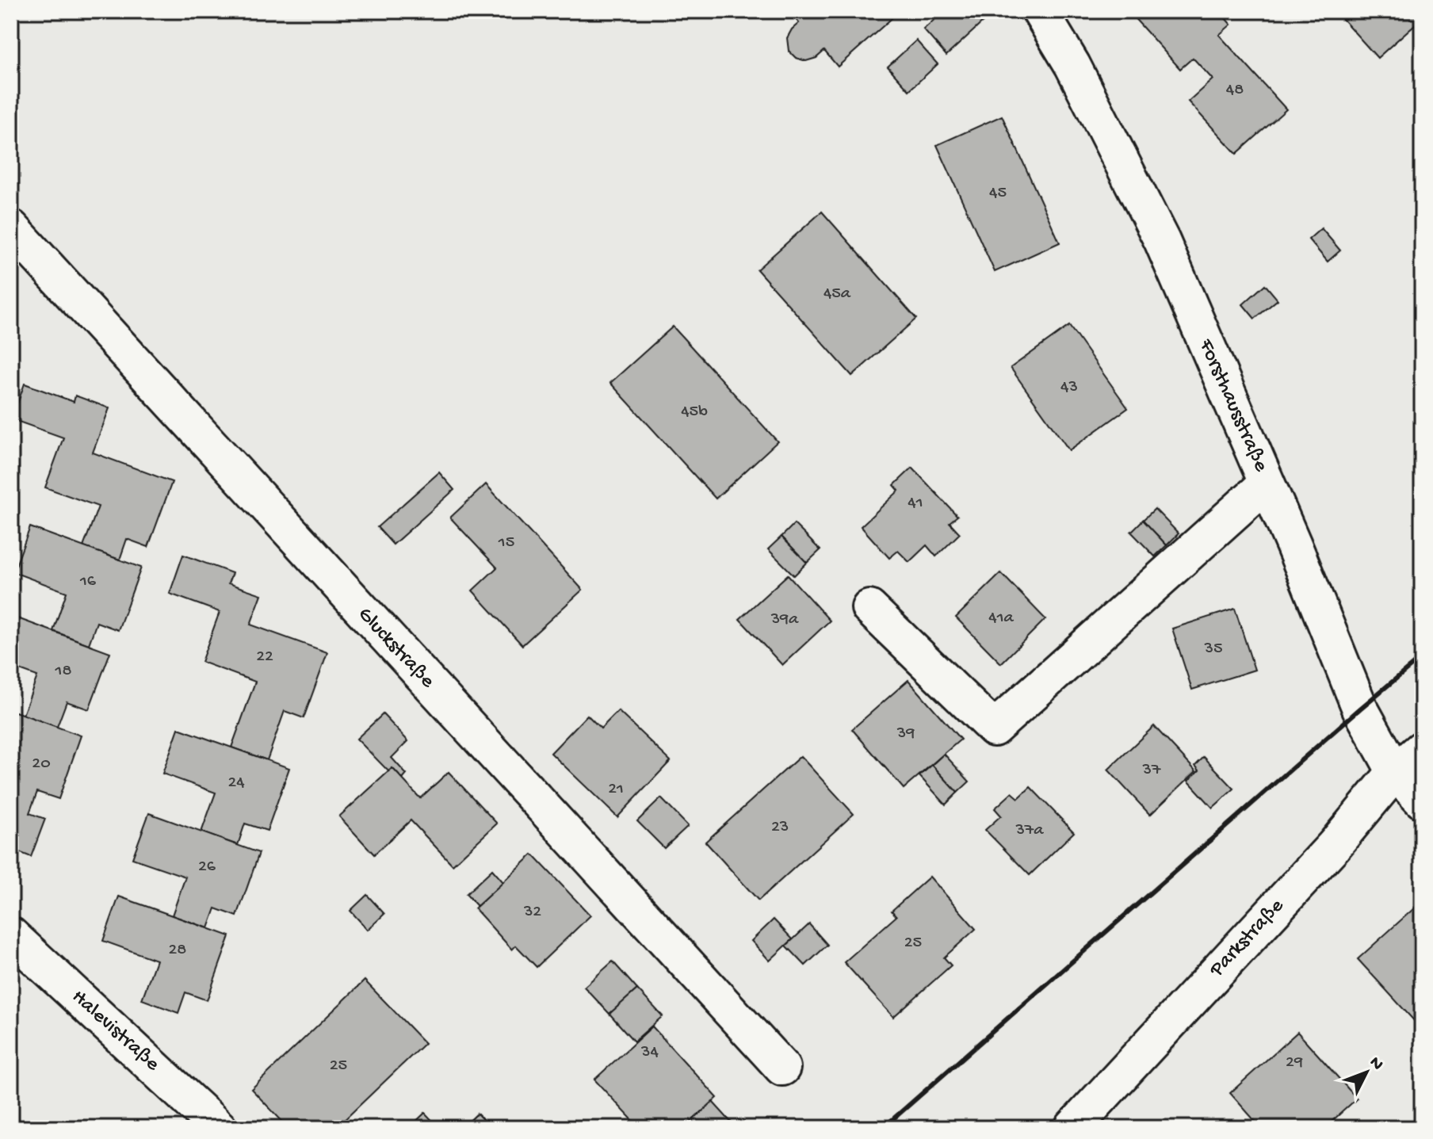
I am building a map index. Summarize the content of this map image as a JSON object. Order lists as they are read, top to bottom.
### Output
{
  "streets": {
    "street": [
      "Forsthausstraße",
      "Gluckstraße",
      "Parkstraße",
      "Halevistraße"
    ]
  },
  "crossings": [
    ["Forsthausstraße", "Parkstraße"]
  ],
  "house_numbers": [
    "48",
    "45",
    "45a",
    "43",
    "45b",
    "41",
    "15",
    "16",
    "41a",
    "39a",
    "35",
    "22",
    "18",
    "39",
    "20",
    "37",
    "24",
    "21",
    "23",
    "37a",
    "26",
    "32",
    "25",
    "28",
    "34",
    "29",
    "25"
  ],
  "north": "top right"
}
